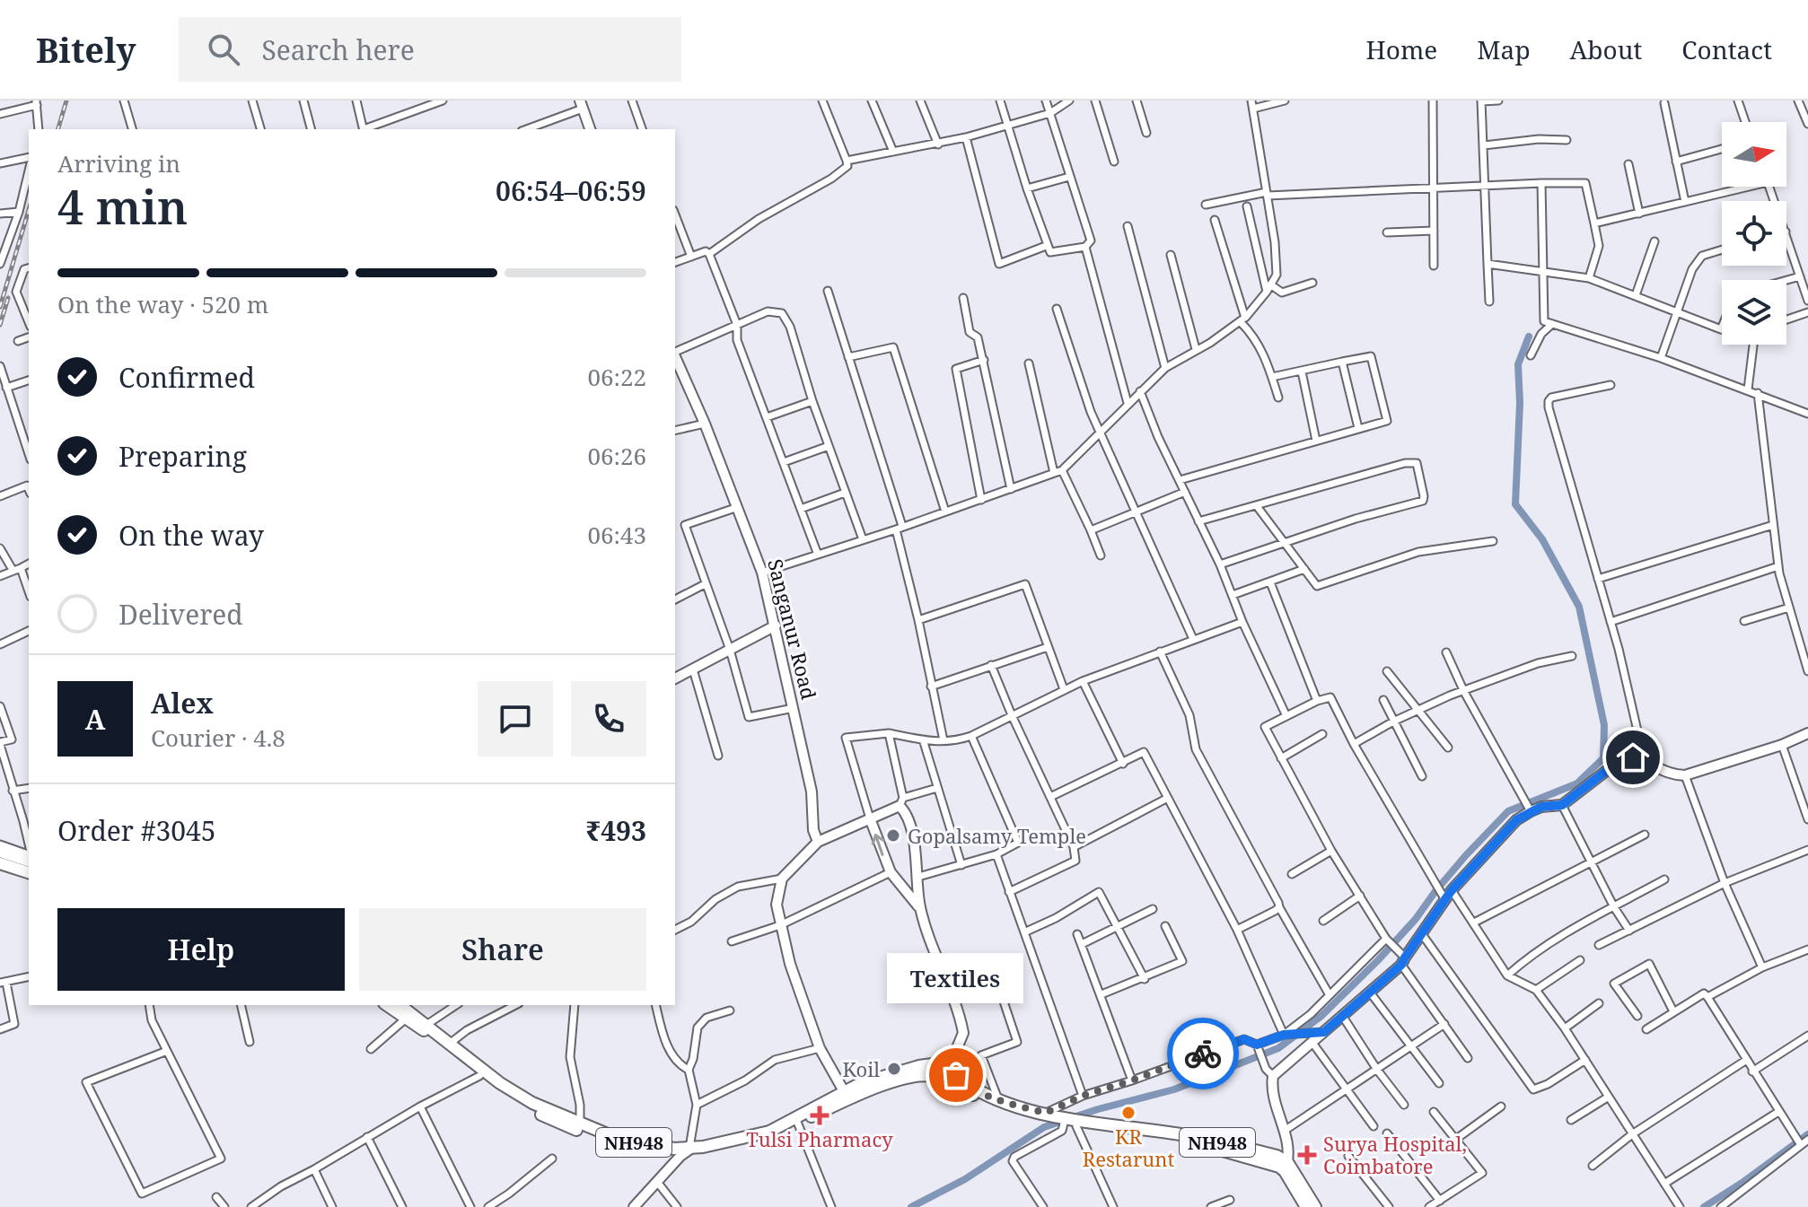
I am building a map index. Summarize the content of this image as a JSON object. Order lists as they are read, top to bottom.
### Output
{
  "streets": {
    "highway": ["NH948"],
    "main road": ["Sanganur Road"]
  },
  "places": {
    "other": [
      "Gopalsamy Temple",
      "Koil",
      "Textiles",
      "KR Restarunt"
    ],
    "health": ["Tulsi Pharmacy", "Surya Hospital, Coimbatore"]
  },
  "north": "right",
  "page": {
    "header": "Bitely",
    "search": "Search here",
    "nav": [
      "Home",
      "Map",
      "About",
      "Contact"
    ],
    "heading": ["4 min", "Arriving in", "06:54–06:59"],
    "panel": [
      "Alex",
      "Courier · 4.8",
      "Order #3045",
      "₹493"
    ],
    "bar": "On the way · 520 m",
    "list": [
      ["Confirmed", "06:22"],
      ["Preparing", "06:26"],
      ["On the way", "06:43"],
      "Delivered"
    ],
    "round": "A",
    "buttons": ["Help", "Share"],
    "bubble": "Textiles"
  }
}
